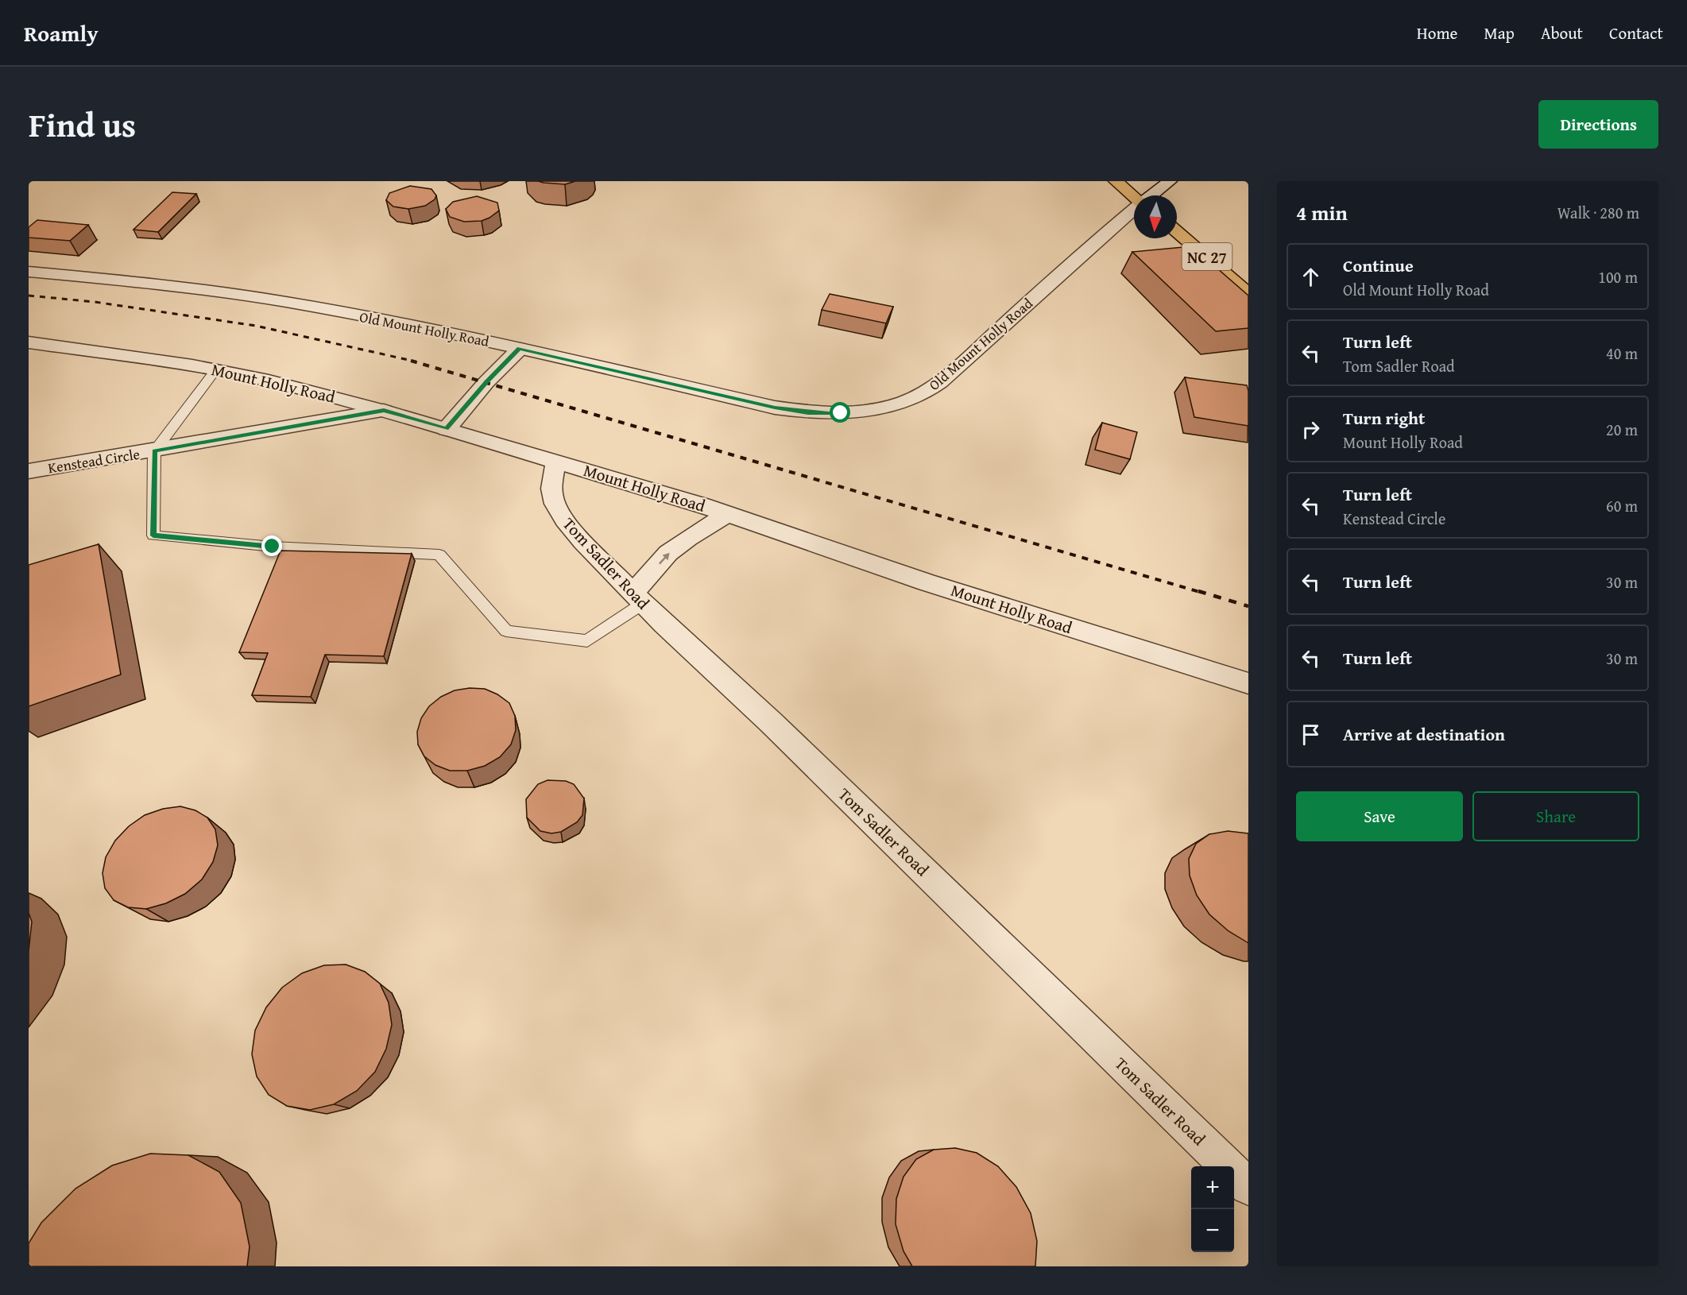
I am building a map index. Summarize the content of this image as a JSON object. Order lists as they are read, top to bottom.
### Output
{
  "streets": {
    "main road": ["NC 27"],
    "street": [
      "Old Mount Holly Road",
      "Mount Holly Road",
      "Kenstead Circle",
      "Tom Sadler Road"
    ]
  },
  "crossings": [
    ["Mount Holly Road", "Kenstead Circle"],
    ["Mount Holly Road", "Tom Sadler Road"]
  ],
  "north": "bottom",
  "page": {
    "header": "Roamly",
    "nav": [
      "Home",
      "Map",
      "About",
      "Contact"
    ],
    "title": "Find us",
    "buttons": [
      "Directions",
      ["Save", "Share"]
    ],
    "heading": ["4 min", "Walk · 280 m"],
    "list": [
      ["Continue", "Old Mount Holly Road", "100 m"],
      ["Turn left", "Tom Sadler Road", "40 m"],
      ["Turn right", "Mount Holly Road", "20 m"],
      ["Turn left", "Kenstead Circle", "60 m"],
      ["Turn left", "30 m"],
      ["Turn left", "30 m"],
      "Arrive at destination"
    ],
    "map_buttons": ["+", "−"]
  }
}
